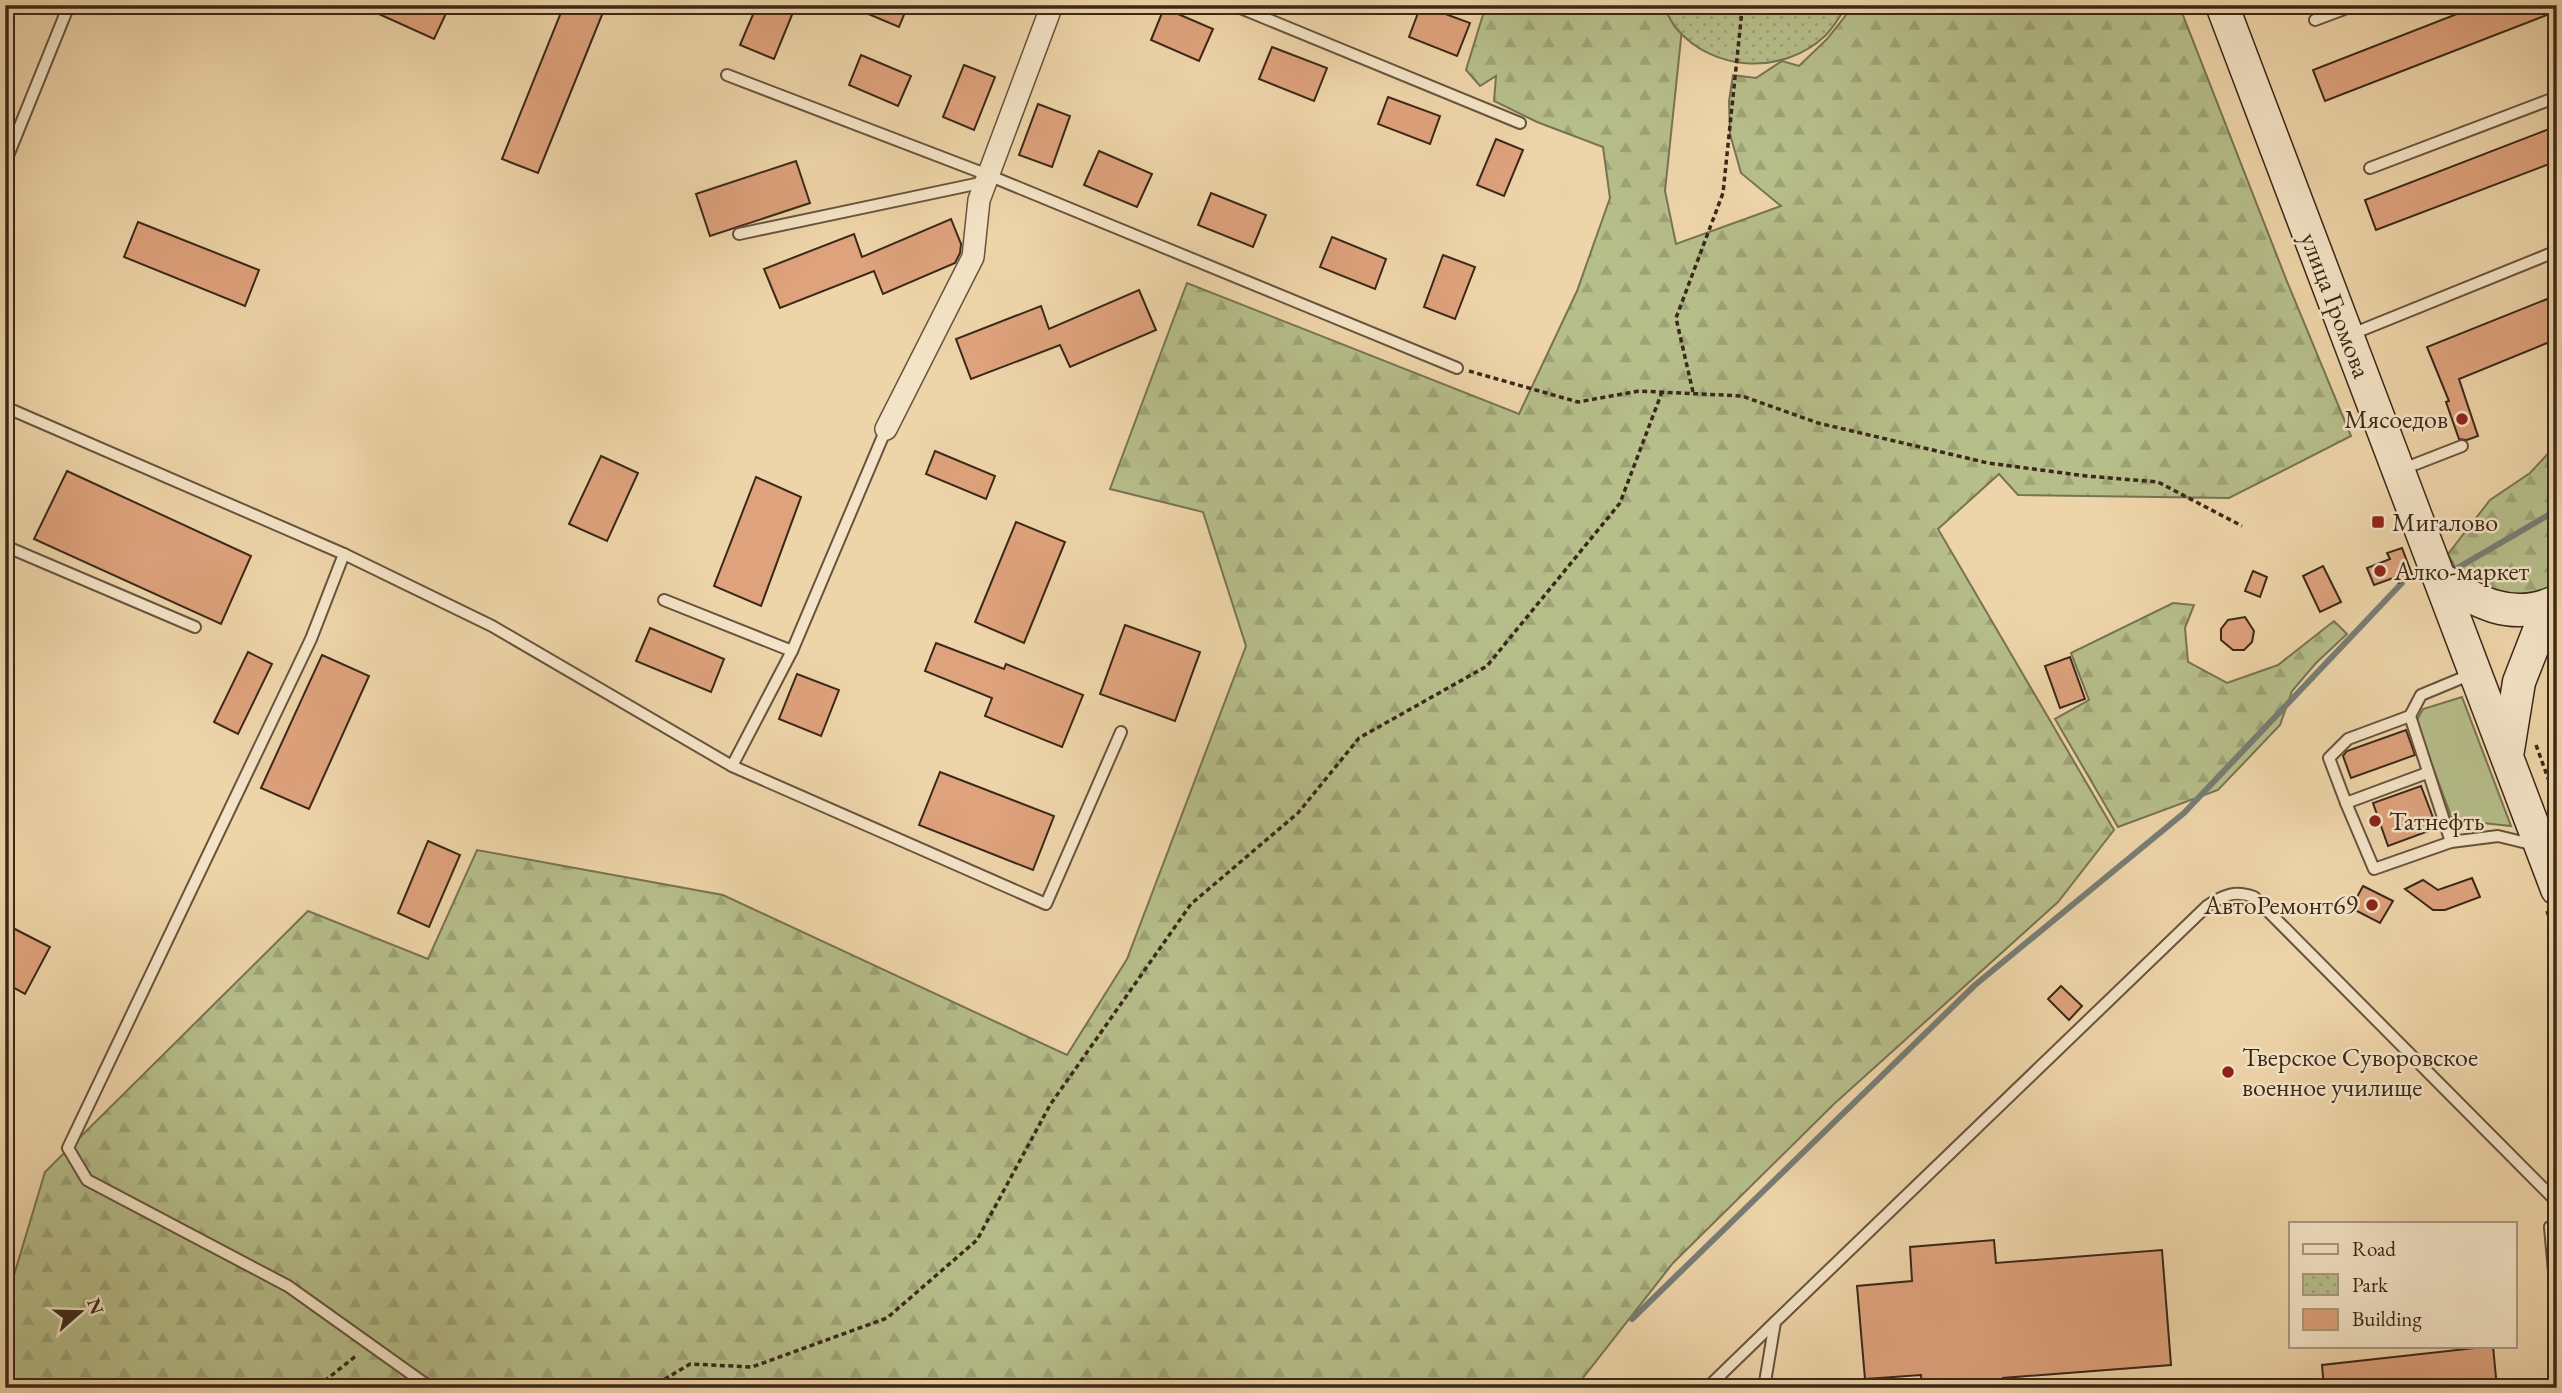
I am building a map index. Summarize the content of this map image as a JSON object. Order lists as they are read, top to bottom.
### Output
{
  "streets": {
    "street": ["улица Громова"]
  },
  "places": {
    "other": [
      "Мясоедов",
      "Алко-маркет",
      "Татнефть",
      "АвтоРемонт69",
      "Тверское Суворовское военное училище"
    ],
    "transit": ["Мигалово"]
  },
  "legend": ["Road", "Park", "Building"],
  "north": "right"
}
